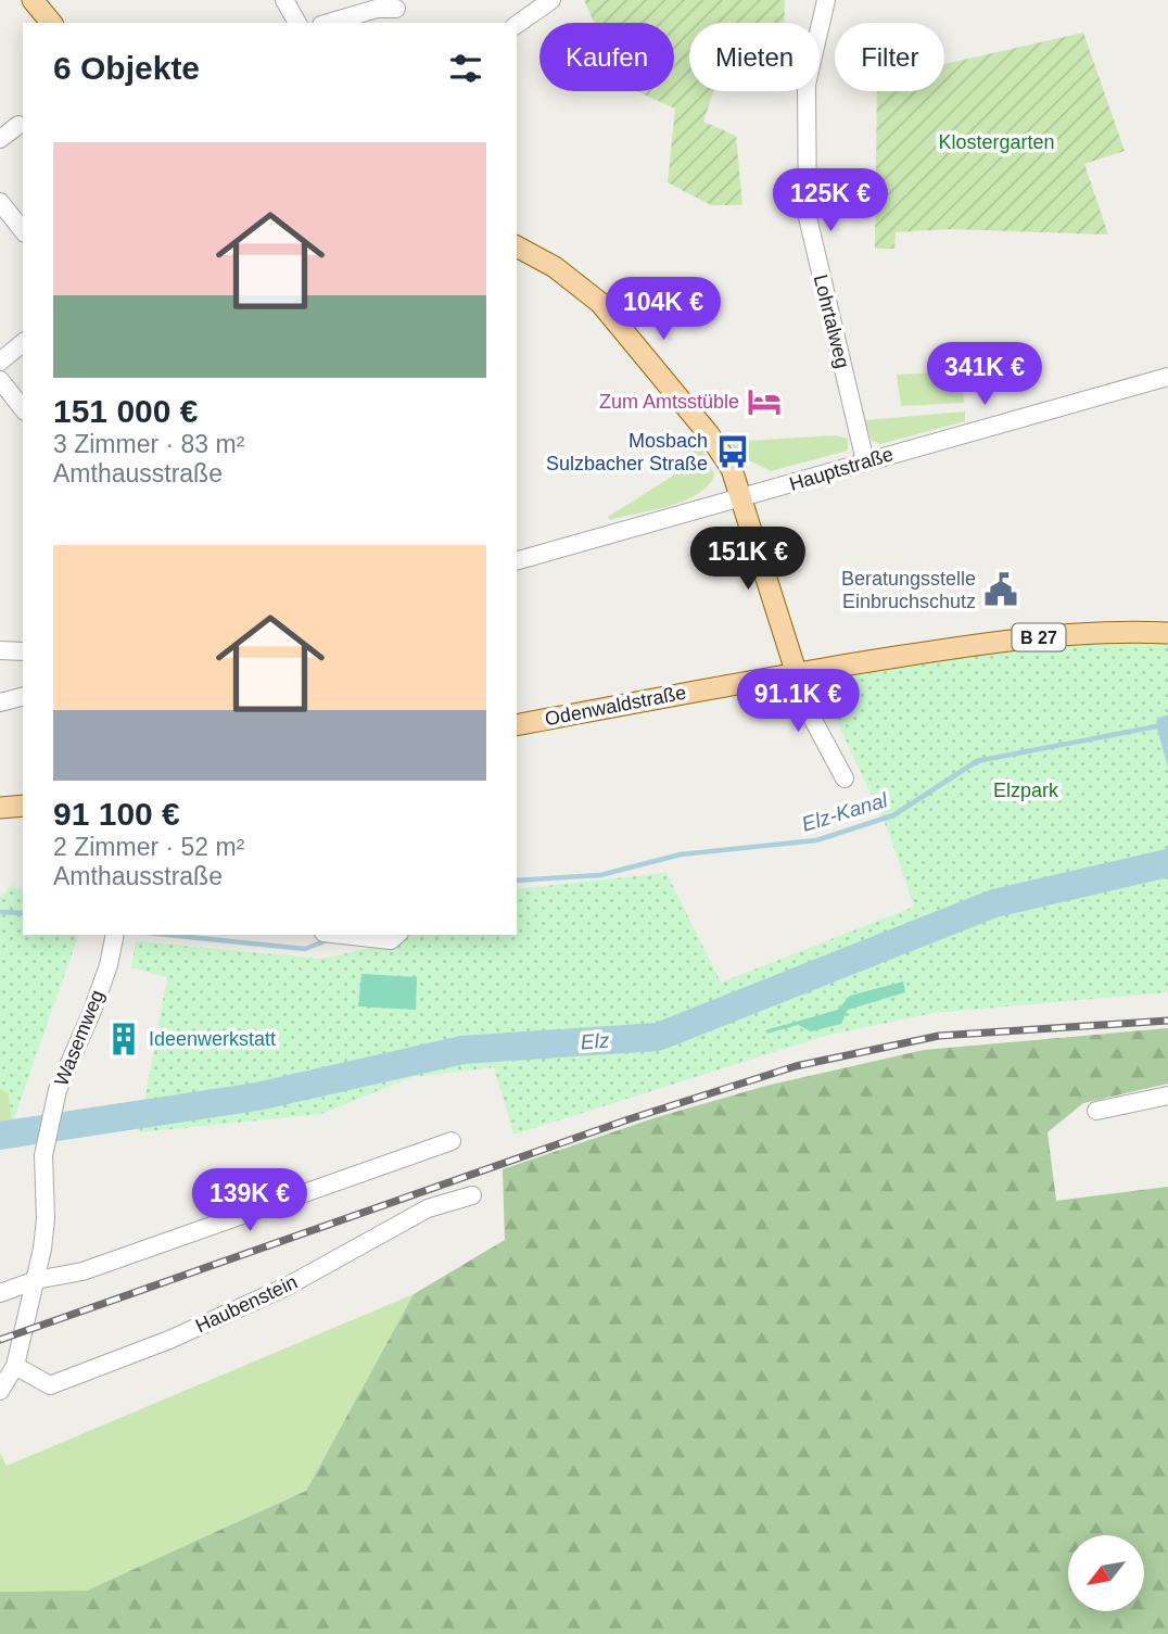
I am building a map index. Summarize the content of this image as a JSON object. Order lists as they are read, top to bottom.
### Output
{
  "streets": {
    "main road": ["B 27", "Odenwaldstraße"],
    "street": [
      "Lohrtalweg",
      "Hauptstraße",
      "Wasemweg",
      "Haubenstein"
    ]
  },
  "crossings": [
    ["Lohrtalweg", "Hauptstraße"],
    ["Wasemweg", "Haubenstein"]
  ],
  "water": ["Elz-Kanal", "Elz"],
  "parks": ["Klostergarten", "Elzpark"],
  "places": {
    "hotel": ["Zum Amtsstüble"],
    "bus stop": ["Mosbach Sulzbacher Straße"],
    "public building": ["Beratungsstelle Einbruchschutz"],
    "building": ["Ideenwerkstatt"]
  },
  "north": "bottom left",
  "page": {
    "chip": ["Kaufen", "Mieten", "Filter"],
    "heading": "6 Objekte",
    "list": [
      {
        "name": "151 000 €",
        "note": "3 Zimmer · 83 m² · Amthausstraße"
      },
      {
        "name": "91 100 €",
        "note": "2 Zimmer · 52 m² · Amthausstraße"
      }
    ],
    "price": [
      "125K €",
      "104K €",
      "341K €",
      "151K €",
      "91.1K €",
      "139K €"
    ]
  }
}
